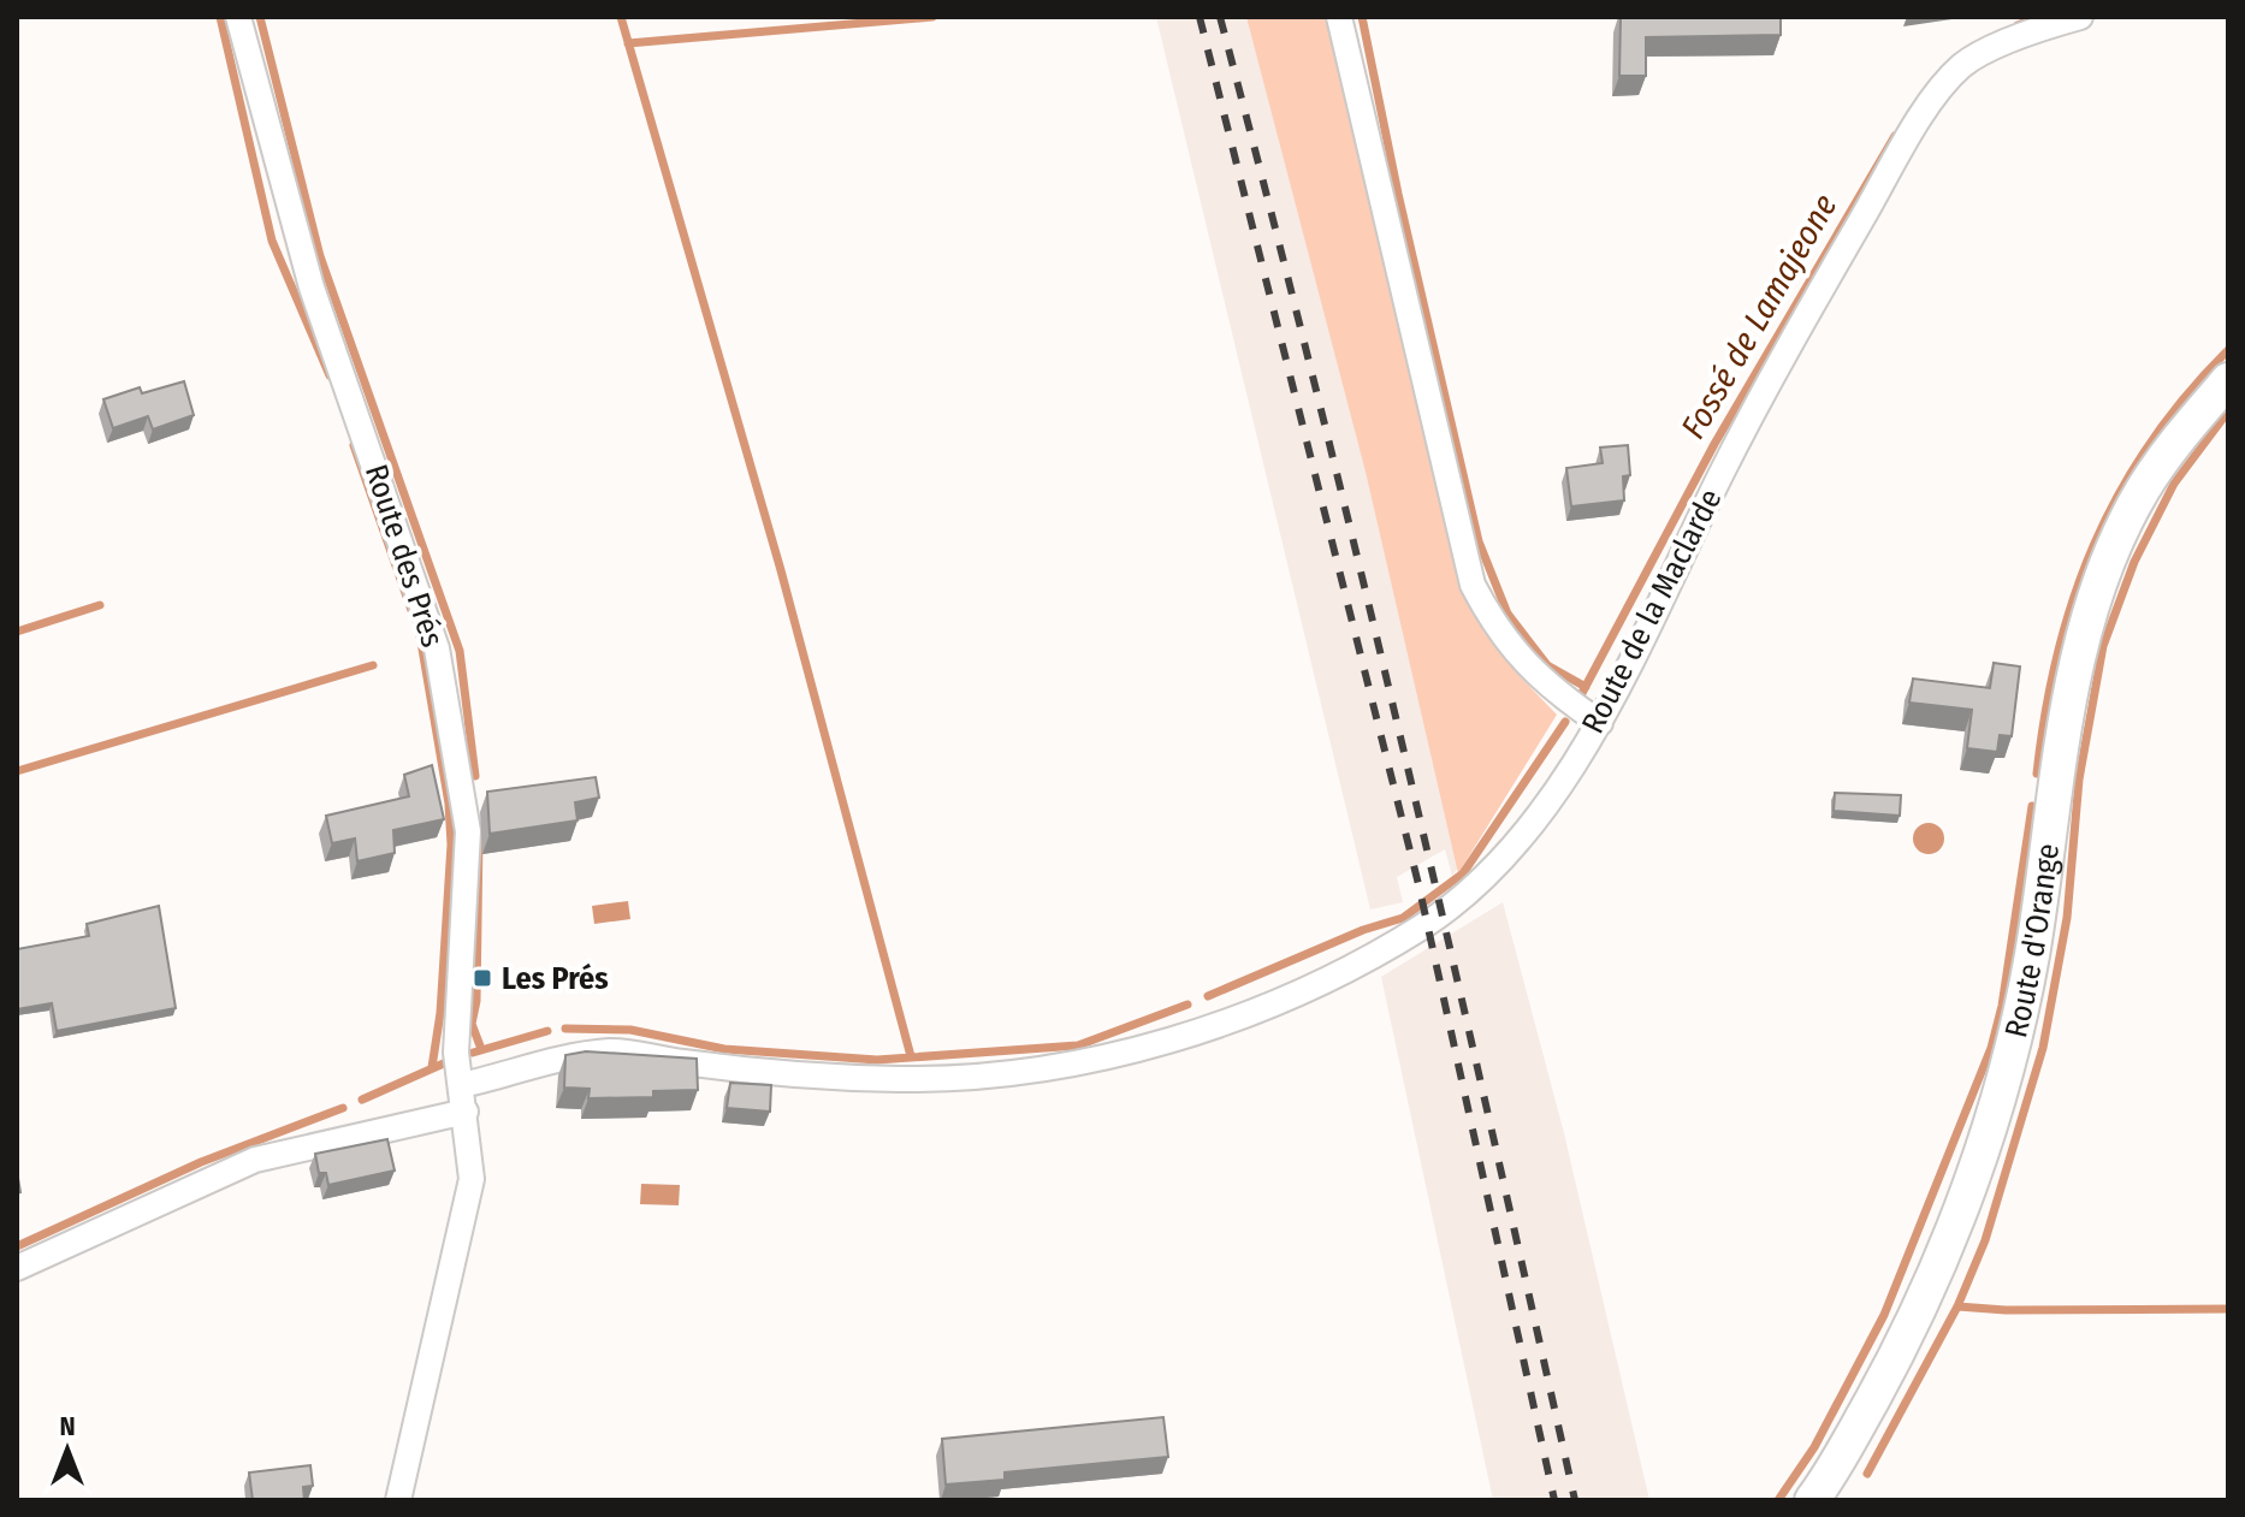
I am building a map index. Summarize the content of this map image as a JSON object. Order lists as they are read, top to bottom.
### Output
{
  "streets": {
    "street": ["Route des Prés", "Route de la Maclarde", "Route d'Orange"]
  },
  "crossings": [
    ["Route des Prés", "Route de la Maclarde"]
  ],
  "water": ["Fossé de Lamajeone"],
  "places": {
    "transit": ["Les Prés"]
  },
  "north": "top"
}
